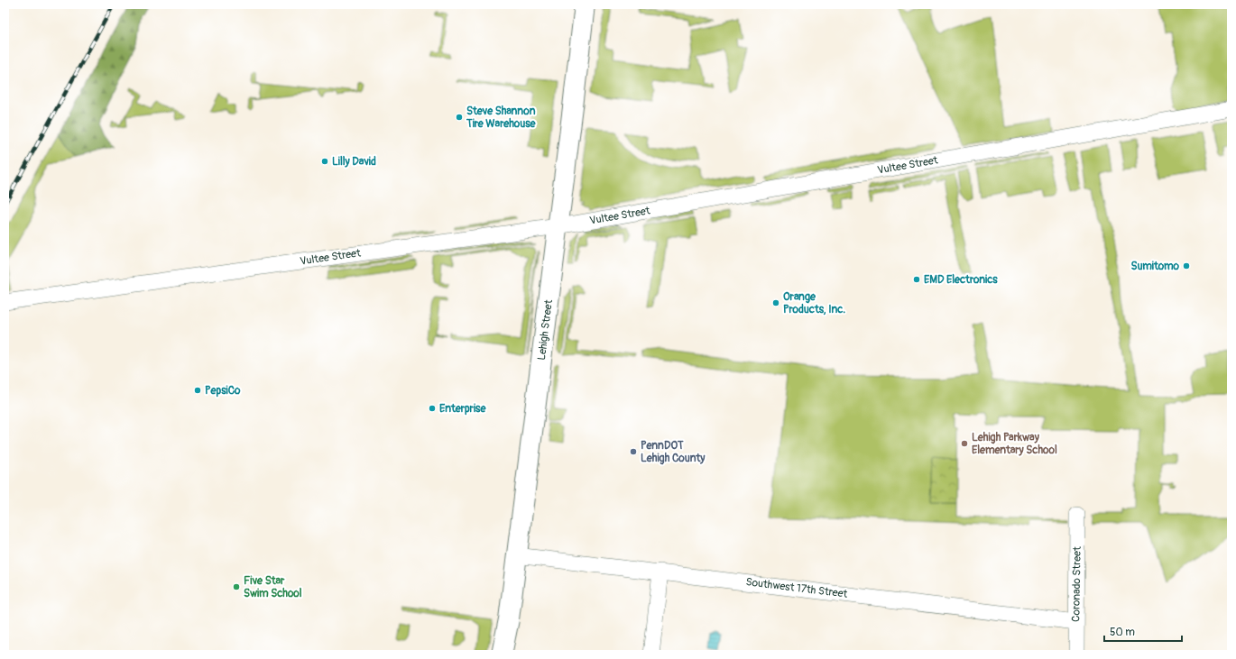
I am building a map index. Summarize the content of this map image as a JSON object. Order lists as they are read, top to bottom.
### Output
{
  "streets": {
    "main road": ["Lehigh Street"],
    "street": ["Vultee Street", "Coronado Street", "Southwest 17th Street"]
  },
  "crossings": [
    ["Vultee Street", "Lehigh Street"],
    ["Lehigh Street", "Southwest 17th Street"],
    ["Coronado Street", "Southwest 17th Street"]
  ],
  "places": [
    "Steve Shannon Tire Warehouse",
    "Lilly David",
    "Sumitomo",
    "EMD Electronics",
    "Orange Products, Inc.",
    "PepsiCo",
    "Enterprise",
    "Lehigh Parkway Elementary School",
    "PennDOT Lehigh County",
    "Five Star Swim School"
  ],
  "scale_bar": "50 m"
}
